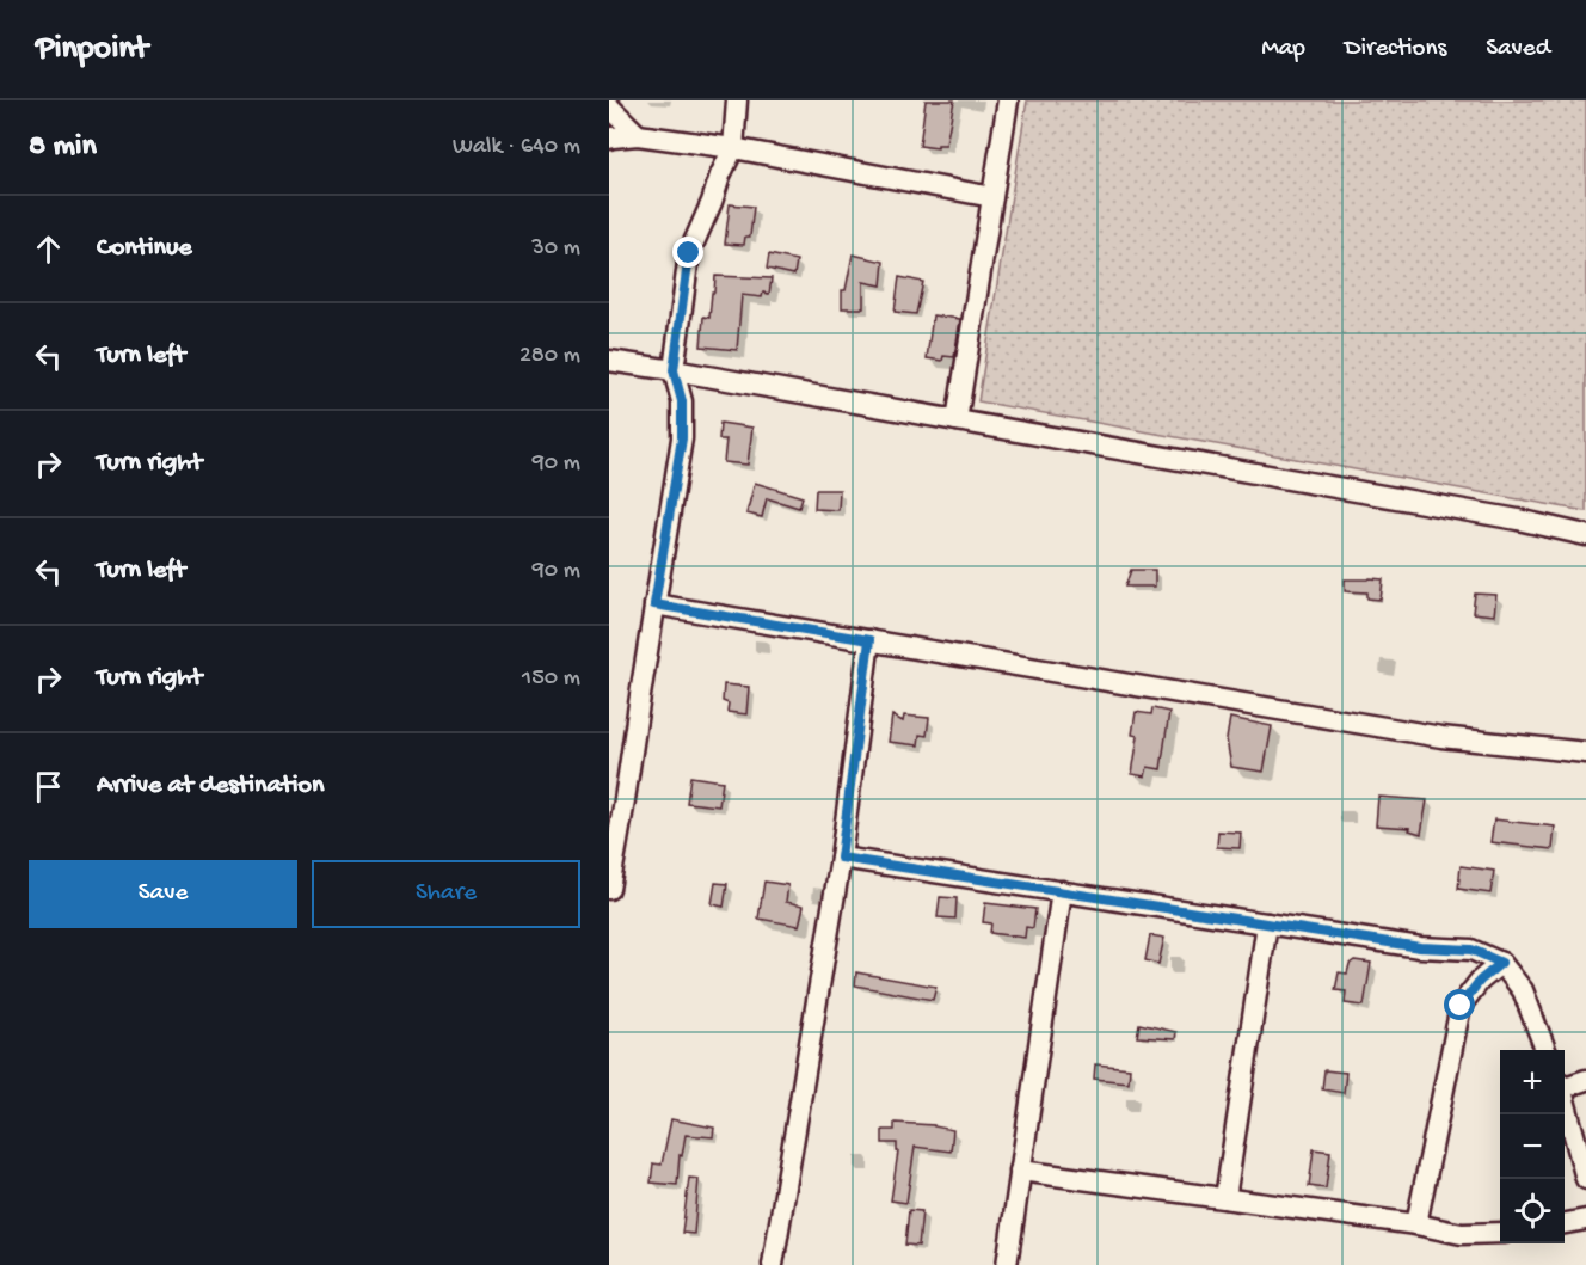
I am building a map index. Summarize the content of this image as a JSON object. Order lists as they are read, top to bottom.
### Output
{
  "page": {
    "header": "Pinpoint",
    "nav": ["Map", "Directions", "Saved"],
    "heading": ["8 min", "Walk · 640 m"],
    "list": [
      ["Continue", "30 m"],
      ["Turn left", "280 m"],
      ["Turn right", "90 m"],
      ["Turn left", "90 m"],
      ["Turn right", "150 m"],
      "Arrive at destination"
    ],
    "buttons": ["Save", "Share"],
    "map_buttons": ["+", "−"]
  }
}
